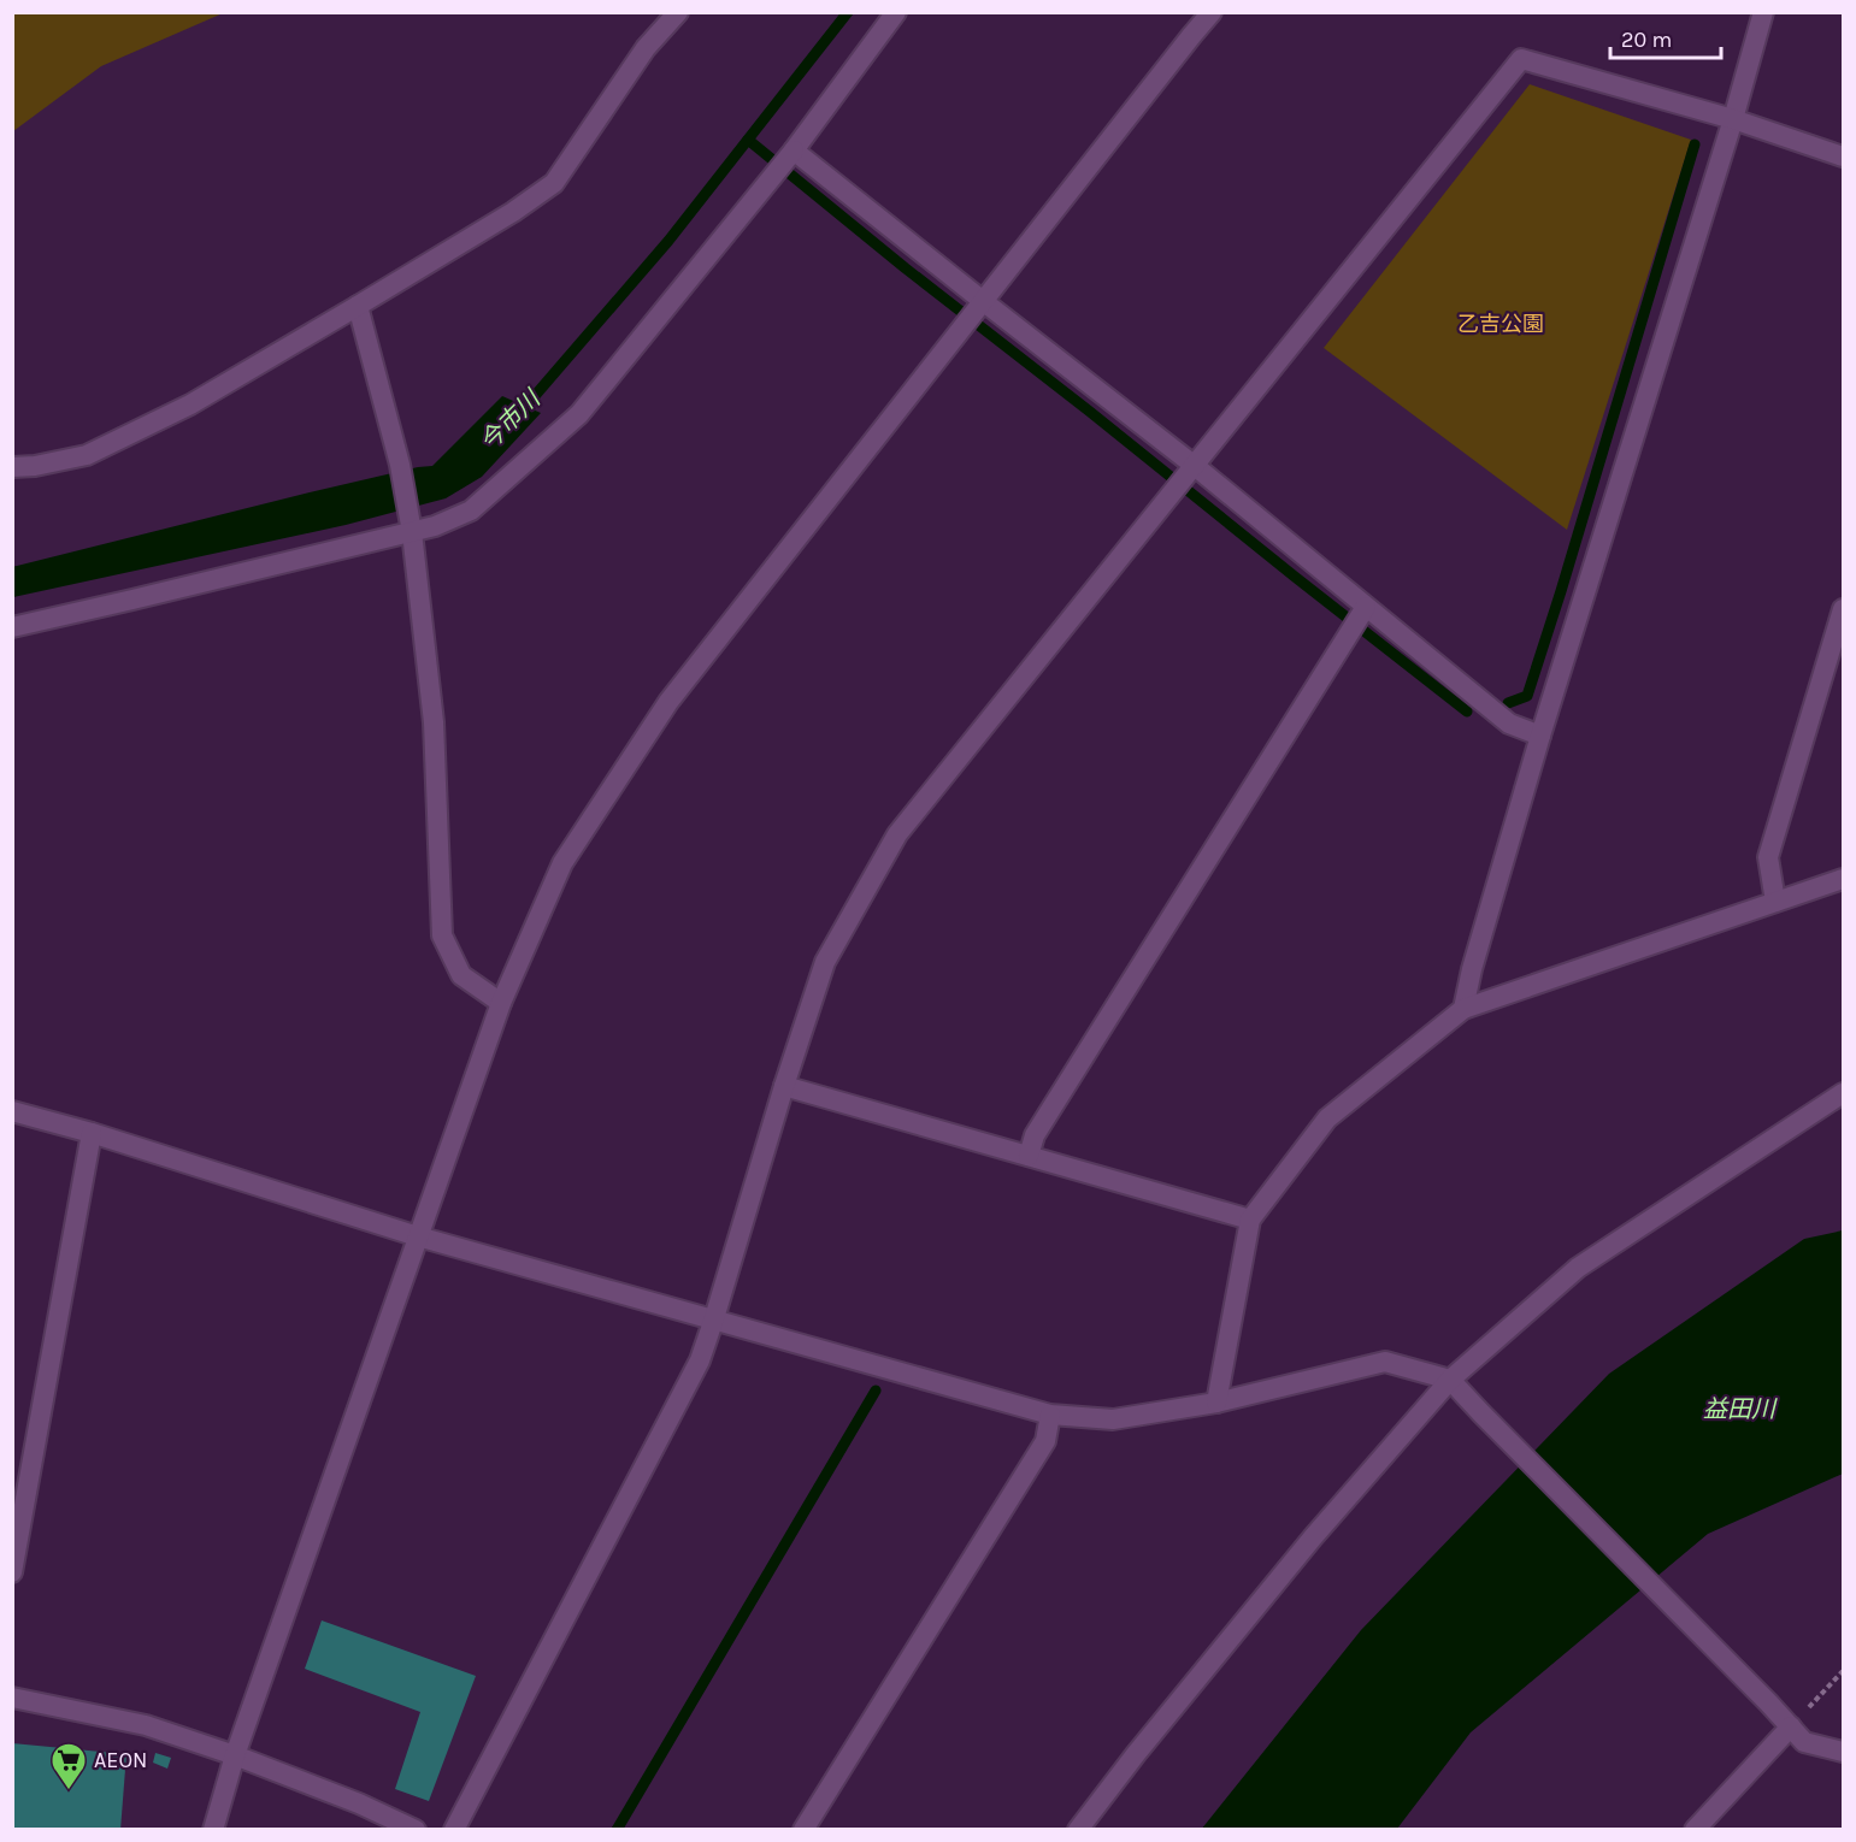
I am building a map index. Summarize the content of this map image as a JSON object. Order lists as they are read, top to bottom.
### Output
{
  "water": ["今市川", "益田川"],
  "parks": ["乙吉公園"],
  "places": {
    "supermarket": ["AEON"]
  },
  "scale_bar": "20 m"
}
